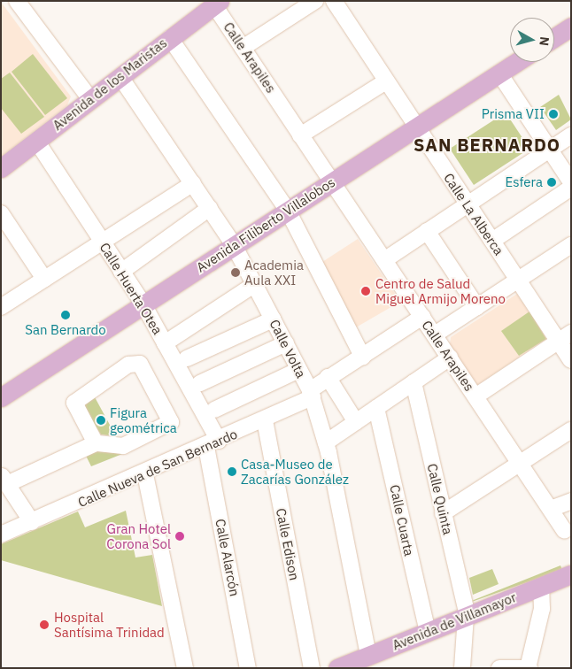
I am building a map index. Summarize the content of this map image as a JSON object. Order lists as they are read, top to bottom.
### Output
{
  "streets": {
    "main road": ["Avenida de los Maristas", "Avenida Filiberto Villalobos", "Avenida de Villamayor"],
    "street": [
      "Calle Arapiles",
      "Calle La Alberca",
      "Calle Huerta Otea",
      "Calle Volta",
      "Calle Nueva de San Bernardo",
      "Calle Quinta",
      "Calle Cuarta",
      "Calle Edison",
      "Calle Alarcón"
    ]
  },
  "crossings": [
    ["Calle Arapiles", "Avenida de los Maristas"],
    ["Calle Arapiles", "Avenida Filiberto Villalobos"],
    ["Calle Arapiles", "Calle Nueva de San Bernardo"],
    ["Avenida de los Maristas", "Calle Huerta Otea"],
    ["Avenida de los Maristas", "Calle Volta"],
    ["Calle La Alberca", "Avenida Filiberto Villalobos"],
    ["Avenida Filiberto Villalobos", "Calle Huerta Otea"],
    ["Avenida Filiberto Villalobos", "Calle Volta"],
    ["Calle Huerta Otea", "Calle Nueva de San Bernardo"],
    ["Calle Huerta Otea", "Calle Alarcón"],
    ["Calle Volta", "Calle Nueva de San Bernardo"],
    ["Calle Volta", "Avenida de Villamayor"],
    ["Calle Nueva de San Bernardo", "Calle Edison"],
    ["Calle Nueva de San Bernardo", "Calle Alarcón"],
    ["Calle Quinta", "Avenida de Villamayor"],
    ["Calle Cuarta", "Avenida de Villamayor"]
  ],
  "districts": ["SAN BERNARDO"],
  "places": [
    "Prisma VII",
    "Esfera",
    "Academia Aula XXI",
    "Centro de Salud Miguel Armijo Moreno",
    "San Bernardo",
    "Figura geométrica",
    "Casa-Museo de Zacarías González",
    "Gran Hotel Corona Sol",
    "Hospital Santísima Trinidad"
  ],
  "north": "right"
}
